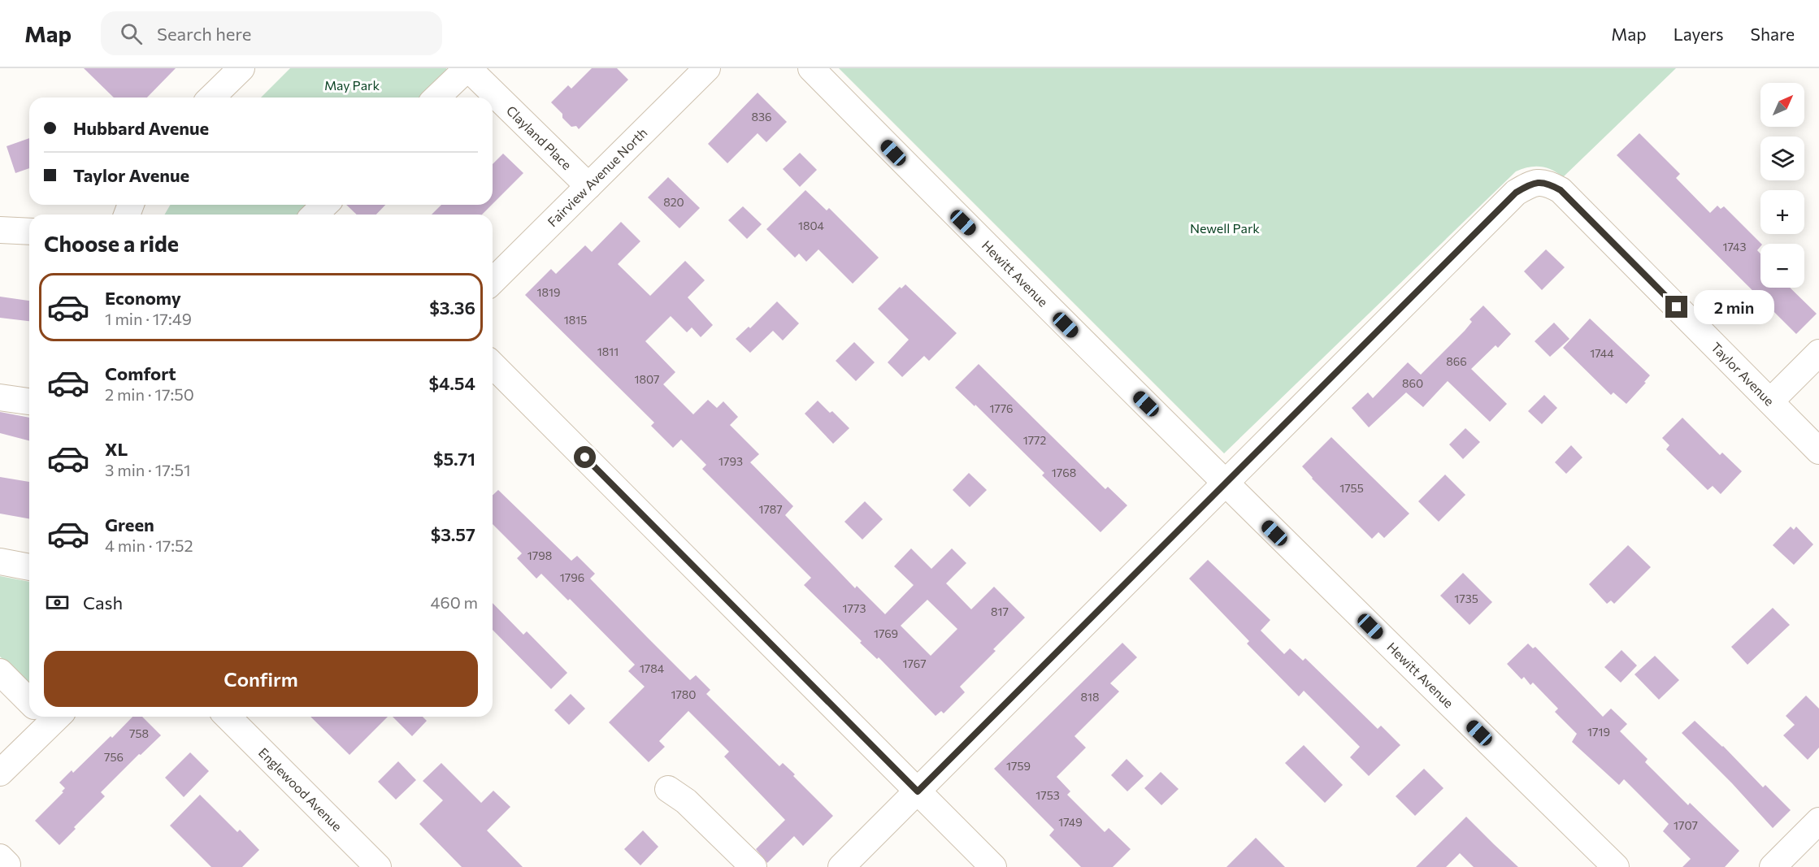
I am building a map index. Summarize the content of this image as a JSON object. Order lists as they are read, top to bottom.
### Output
{
  "streets": {
    "street": [
      "Clayland Place",
      "Fairview Avenue North",
      "Hewitt Avenue",
      "Taylor Avenue",
      "Englewood Avenue"
    ]
  },
  "crossings": [
    ["Clayland Place", "Fairview Avenue North"],
    ["Hewitt Avenue", "Taylor Avenue"]
  ],
  "parks": ["May Park", "Newell Park"],
  "house_numbers": [
    "836",
    "820",
    "1804",
    "1743",
    "1819",
    "1815",
    "1811",
    "1744",
    "866",
    "1807",
    "860",
    "1776",
    "1772",
    "1793",
    "1768",
    "1755",
    "1787",
    "1798",
    "1796",
    "1735",
    "1773",
    "817",
    "1769",
    "1767",
    "1784",
    "1780",
    "818",
    "1719",
    "758",
    "756",
    "1759",
    "1753",
    "1749",
    "1707"
  ],
  "north": "top right",
  "page": {
    "header": "Map",
    "search": "Search here",
    "nav": ["Map", "Layers", "Share"],
    "map_buttons": ["+", "−"],
    "banner": ["Hubbard Avenue", "Taylor Avenue"],
    "heading": "Choose a ride",
    "list": [
      {
        "name": "Economy",
        "note": "1 min · 17:49",
        "value": "$3.36"
      },
      {
        "name": "Comfort",
        "note": "2 min · 17:50",
        "value": "$4.54"
      },
      {
        "name": "XL",
        "note": "3 min · 17:51",
        "value": "$5.71"
      },
      {
        "name": "Green",
        "note": "4 min · 17:52",
        "value": "$3.57"
      }
    ],
    "bubble": "2 min",
    "pay": ["Cash", "460 m"],
    "buttons": "Confirm"
  }
}
